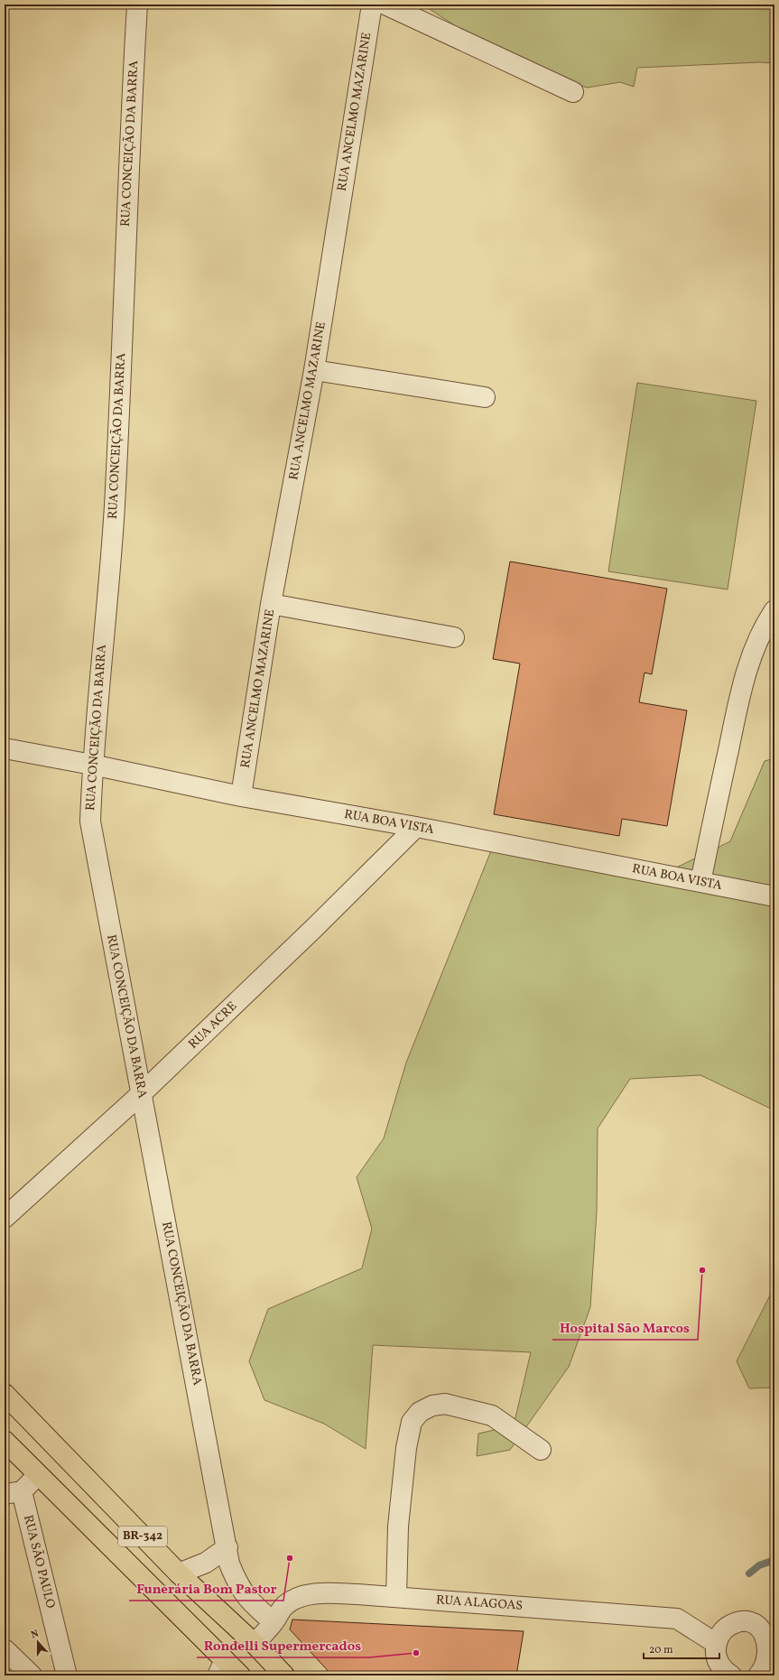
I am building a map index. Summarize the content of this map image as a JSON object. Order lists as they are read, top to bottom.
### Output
{
  "streets": {
    "main road": ["BR-342"],
    "street": [
      "RUA ANCELMO MAZARINE",
      "RUA CONCEIÇÃO DA BARRA",
      "RUA BOA VISTA",
      "RUA ACRE",
      "RUA SÃO PAULO",
      "RUA ALAGOAS"
    ]
  },
  "crossings": [
    ["RUA ANCELMO MAZARINE", "RUA BOA VISTA"],
    ["RUA CONCEIÇÃO DA BARRA", "RUA BOA VISTA"],
    ["RUA CONCEIÇÃO DA BARRA", "RUA ACRE"],
    ["RUA CONCEIÇÃO DA BARRA", "RUA ALAGOAS"],
    ["RUA BOA VISTA", "RUA ACRE"],
    ["BR-342", "RUA ALAGOAS"]
  ],
  "places": ["Hospital São Marcos", "Funerária Bom Pastor", "Rondelli Supermercados"],
  "scale_bar": "20 m",
  "north": "top"
}
